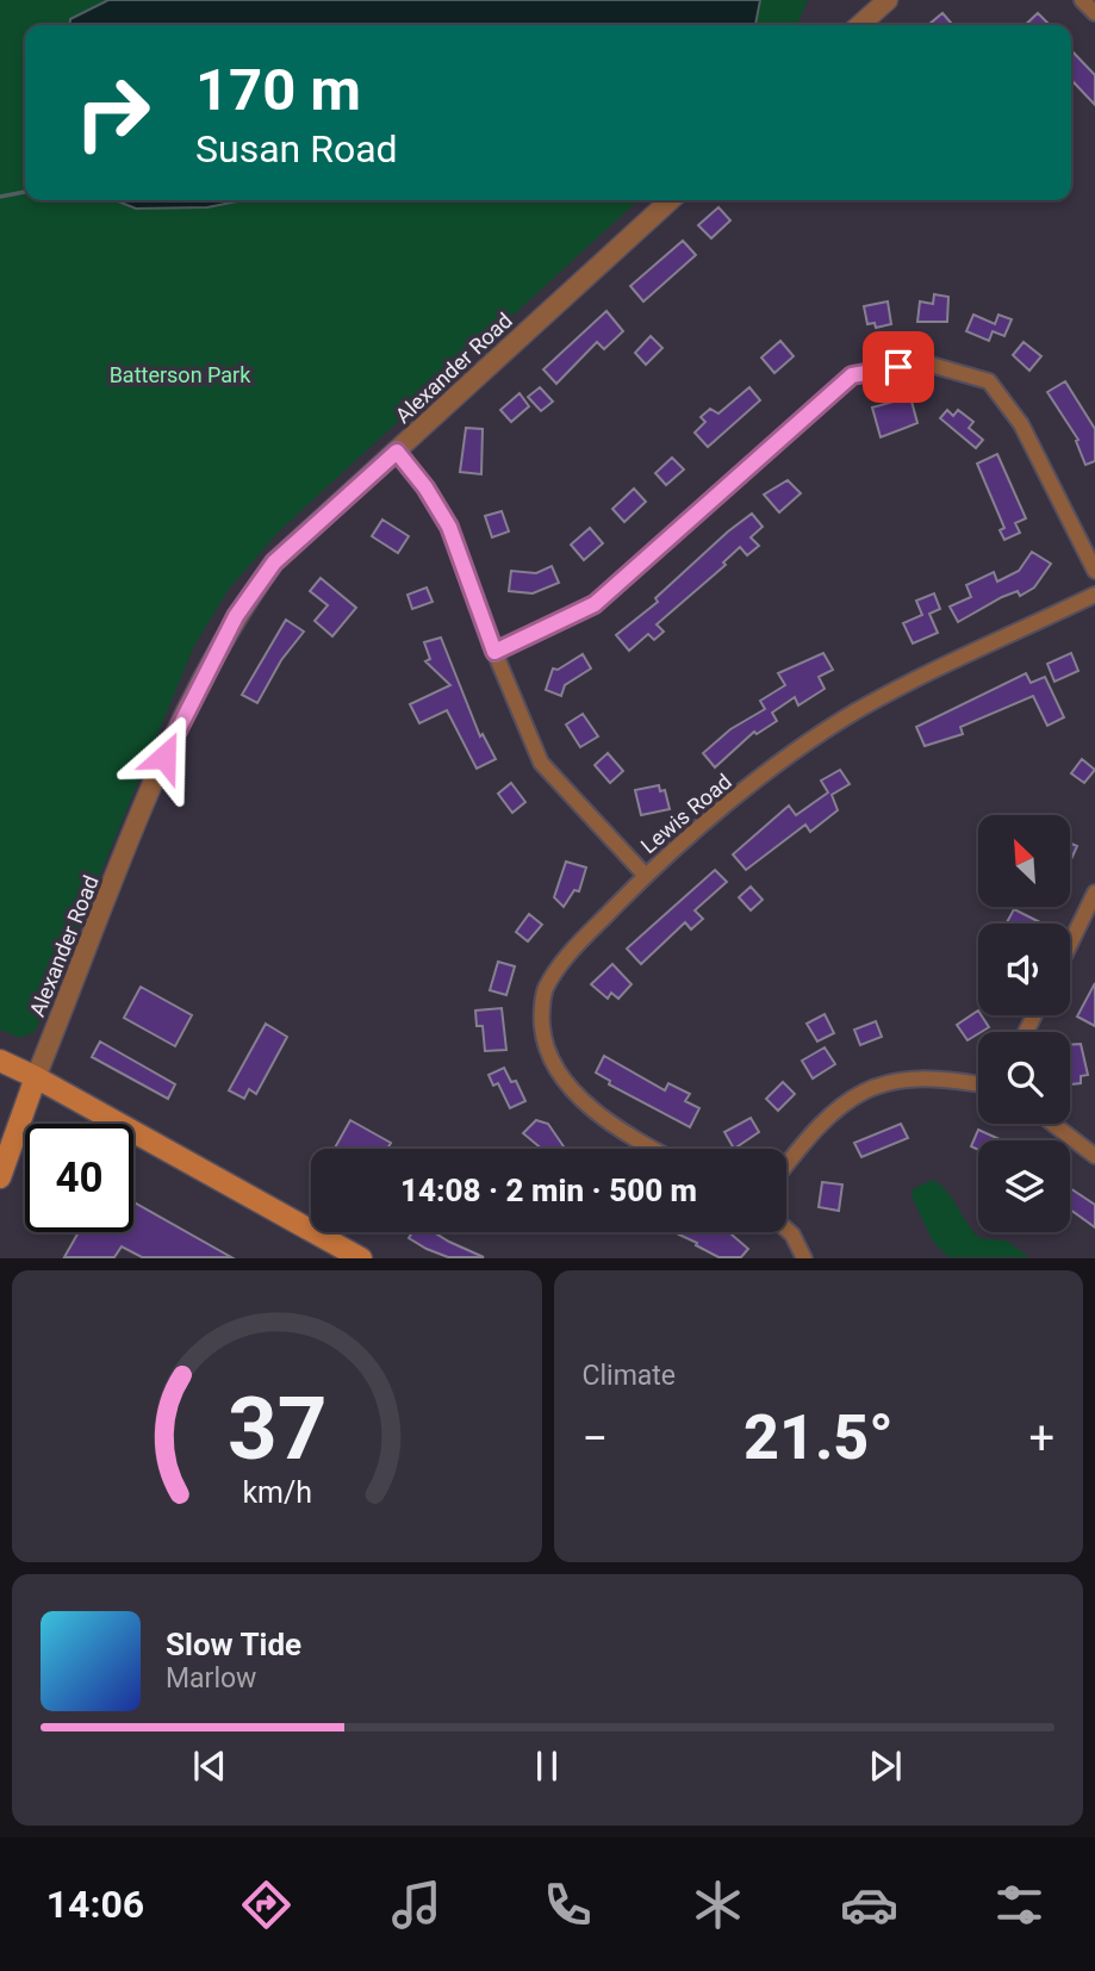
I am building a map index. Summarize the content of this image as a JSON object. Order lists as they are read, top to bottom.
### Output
{
  "streets": {
    "street": ["Alexander Road", "Lewis Road"]
  },
  "parks": ["Batterson Park"],
  "north": "top left",
  "page": {
    "turn": ["170 m", "Susan Road"],
    "limit": "40",
    "trip": "14:08 · 2 min · 500 m",
    "tile": "Climate",
    "heat": ["−", "21.5°", "+"],
    "song": ["Slow Tide", "Marlow"],
    "tabs": "14:06",
    "gauge": ["37", "km/h"]
  }
}
